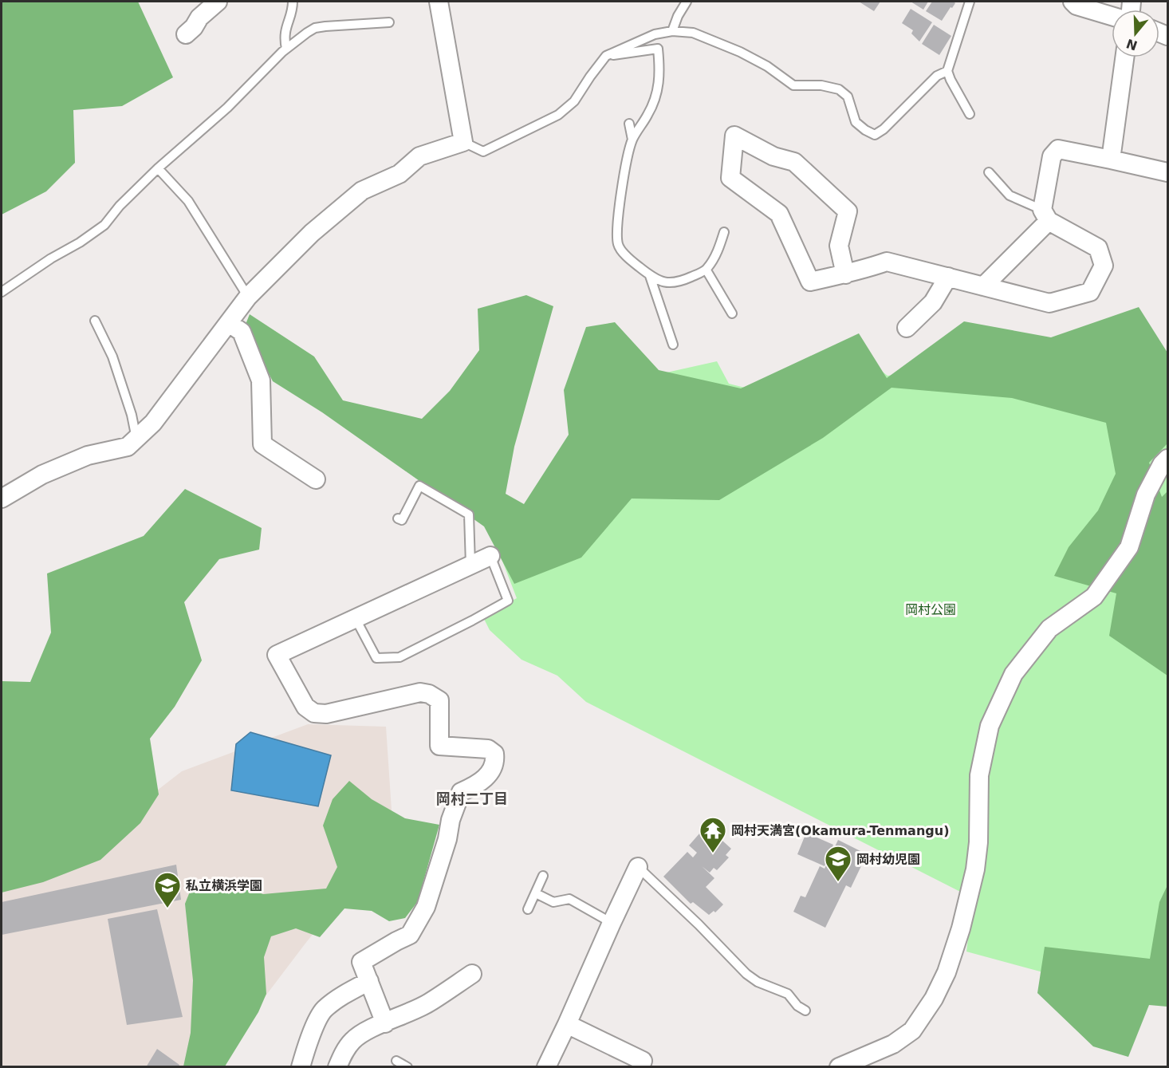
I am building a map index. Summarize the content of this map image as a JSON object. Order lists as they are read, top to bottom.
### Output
{
  "districts": ["岡村二丁目"],
  "parks": ["岡村公園"],
  "places": {
    "temple": ["岡村天満宮(Okamura-Tenmangu)"],
    "school or university": ["岡村幼児園", "私立横浜学園"]
  },
  "north": "bottom"
}
